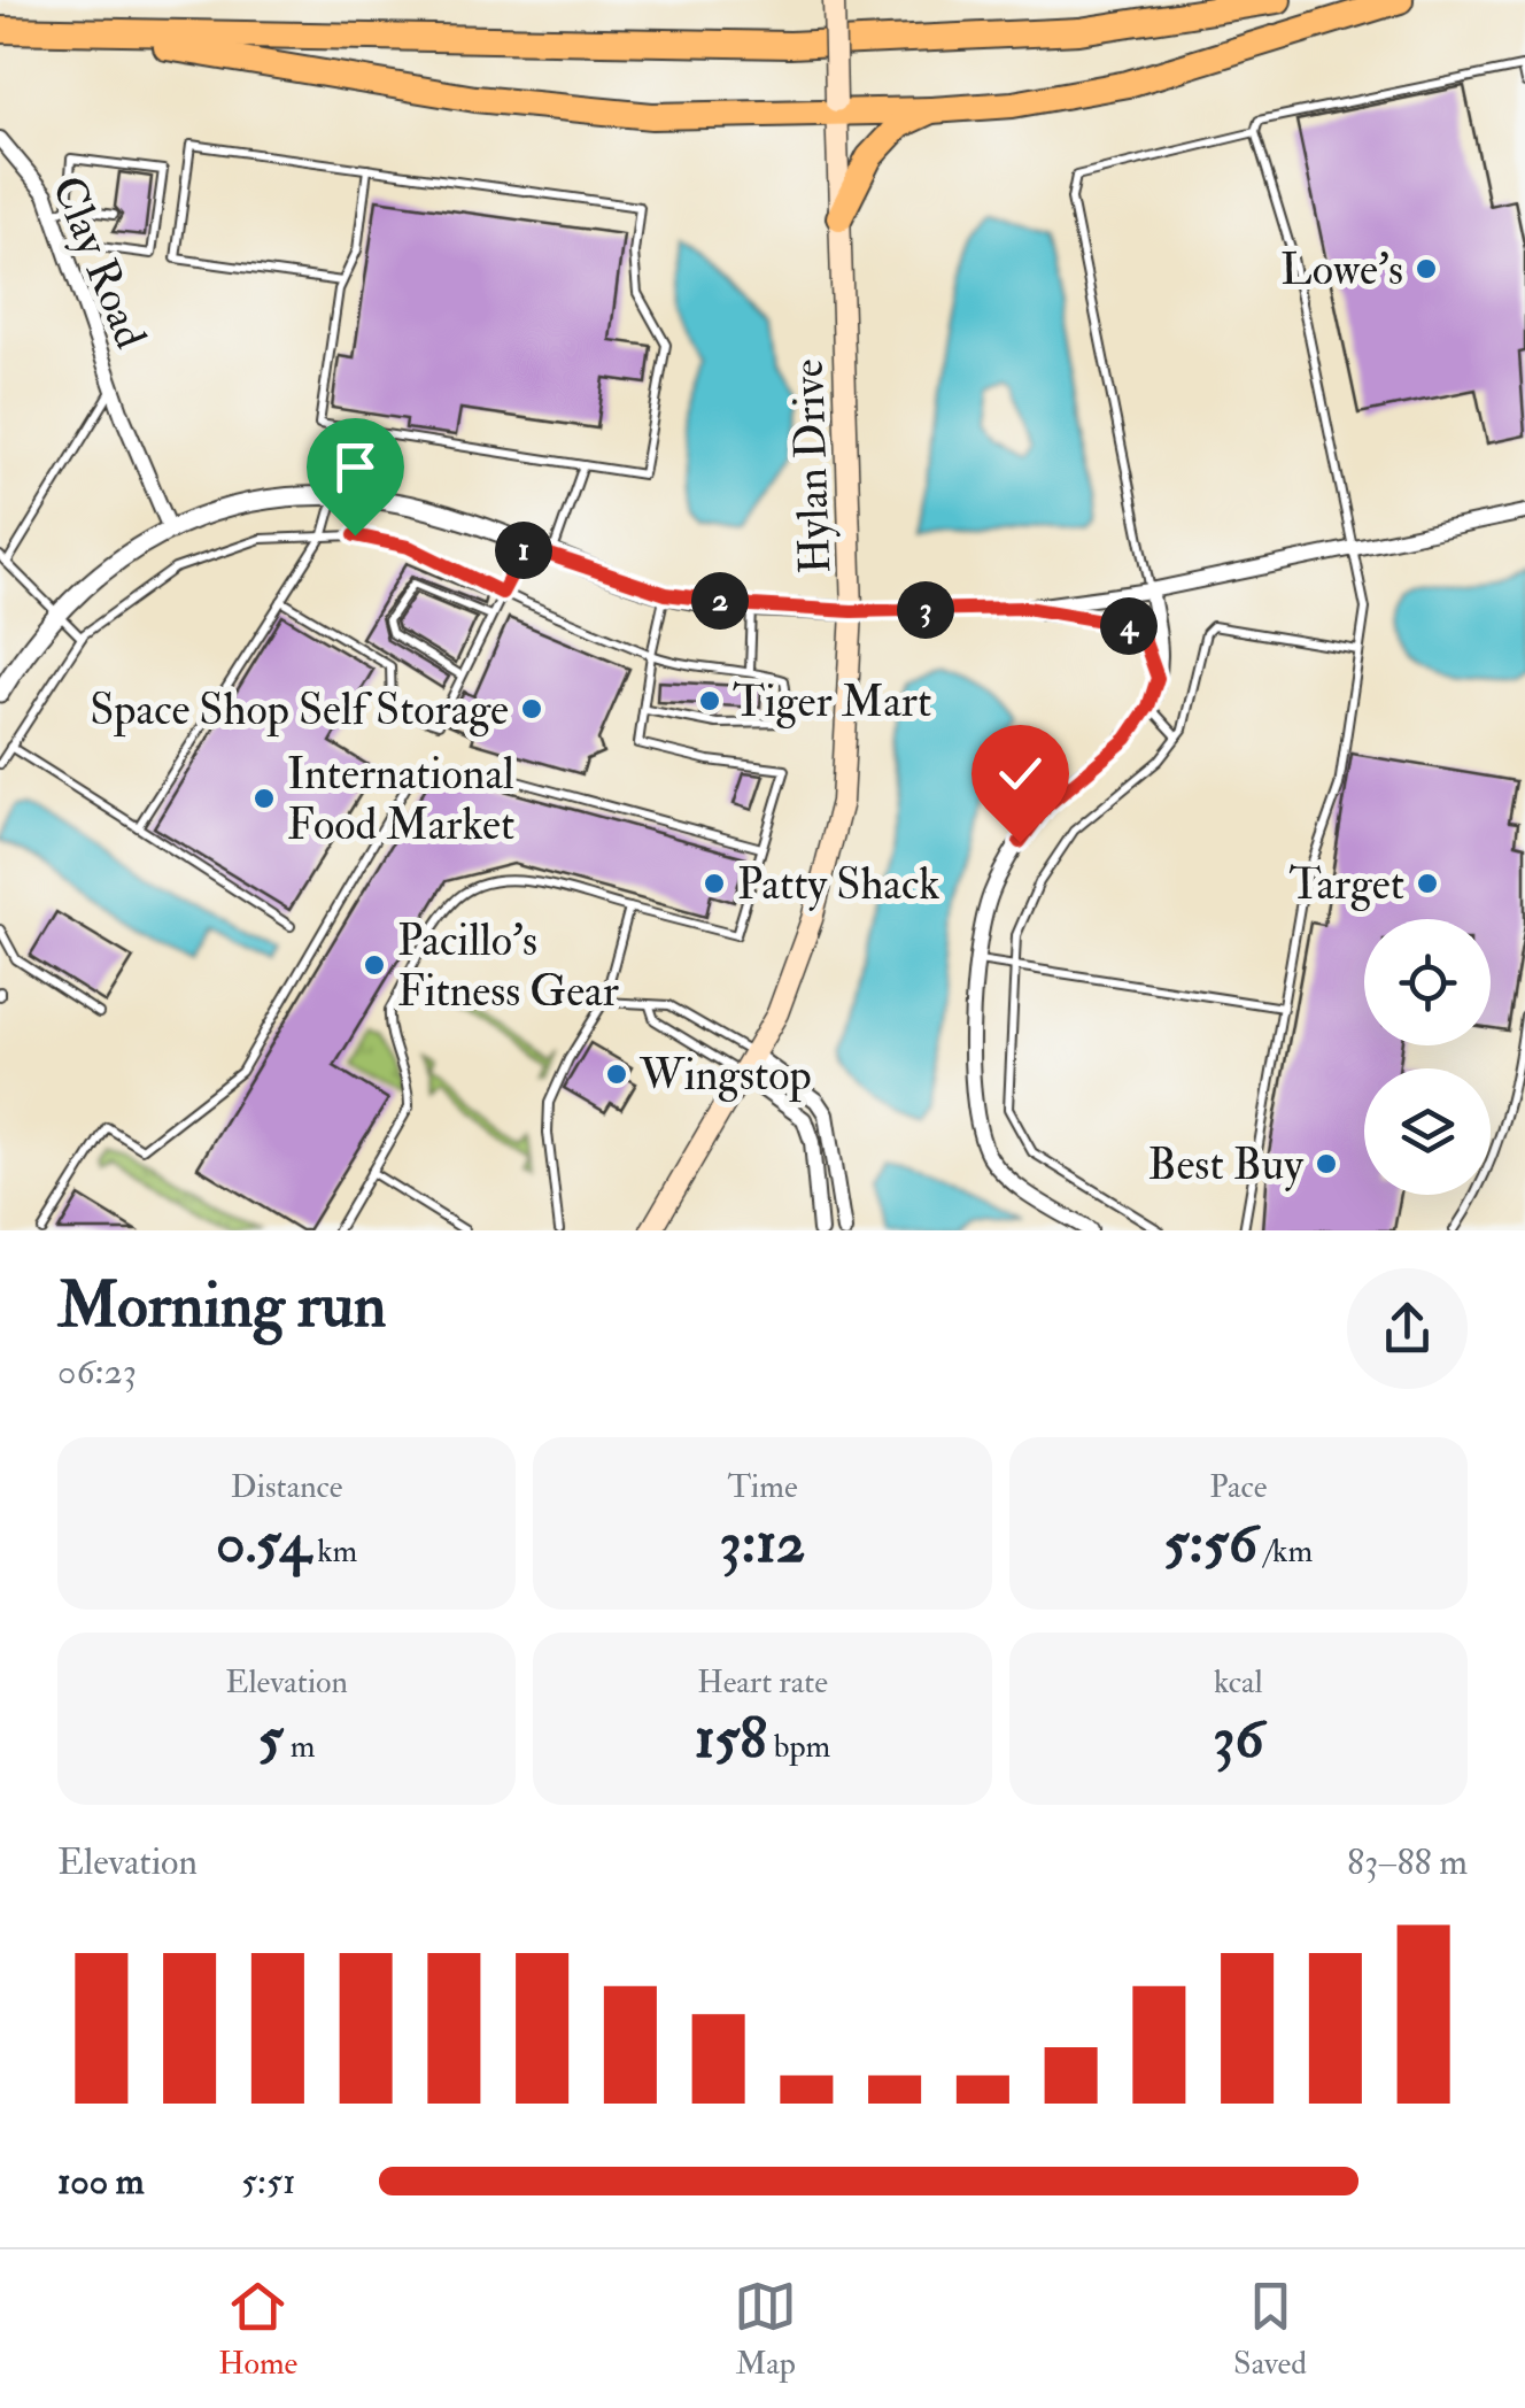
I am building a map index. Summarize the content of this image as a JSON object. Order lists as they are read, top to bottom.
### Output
{
  "streets": {
    "main road": ["Hylan Drive"],
    "street": ["Clay Road"]
  },
  "places": [
    "Lowe's",
    "Tiger Mart",
    "Space Shop Self Storage",
    "International Food Market",
    "Patty Shack",
    "Target",
    "Pacillo's Fitness Gear",
    "Wingstop",
    "Best Buy"
  ],
  "page": {
    "pins": [
      "1",
      "2",
      "3",
      "4"
    ],
    "heading": ["Morning run", "06:23"],
    "stats": [
      ["Distance", "0.54 km"],
      ["Time", "3:12"],
      ["Pace", "5:56 /km"],
      ["Elevation", "5 m"],
      ["Heart rate", "158 bpm"],
      ["kcal", "36"]
    ],
    "chart": ["Elevation", "83–88 m"],
    "list": [
      {
        "name": "100 m",
        "note": "5:51"
      }
    ],
    "tabs": ["Home", "Map", "Saved"]
  }
}
